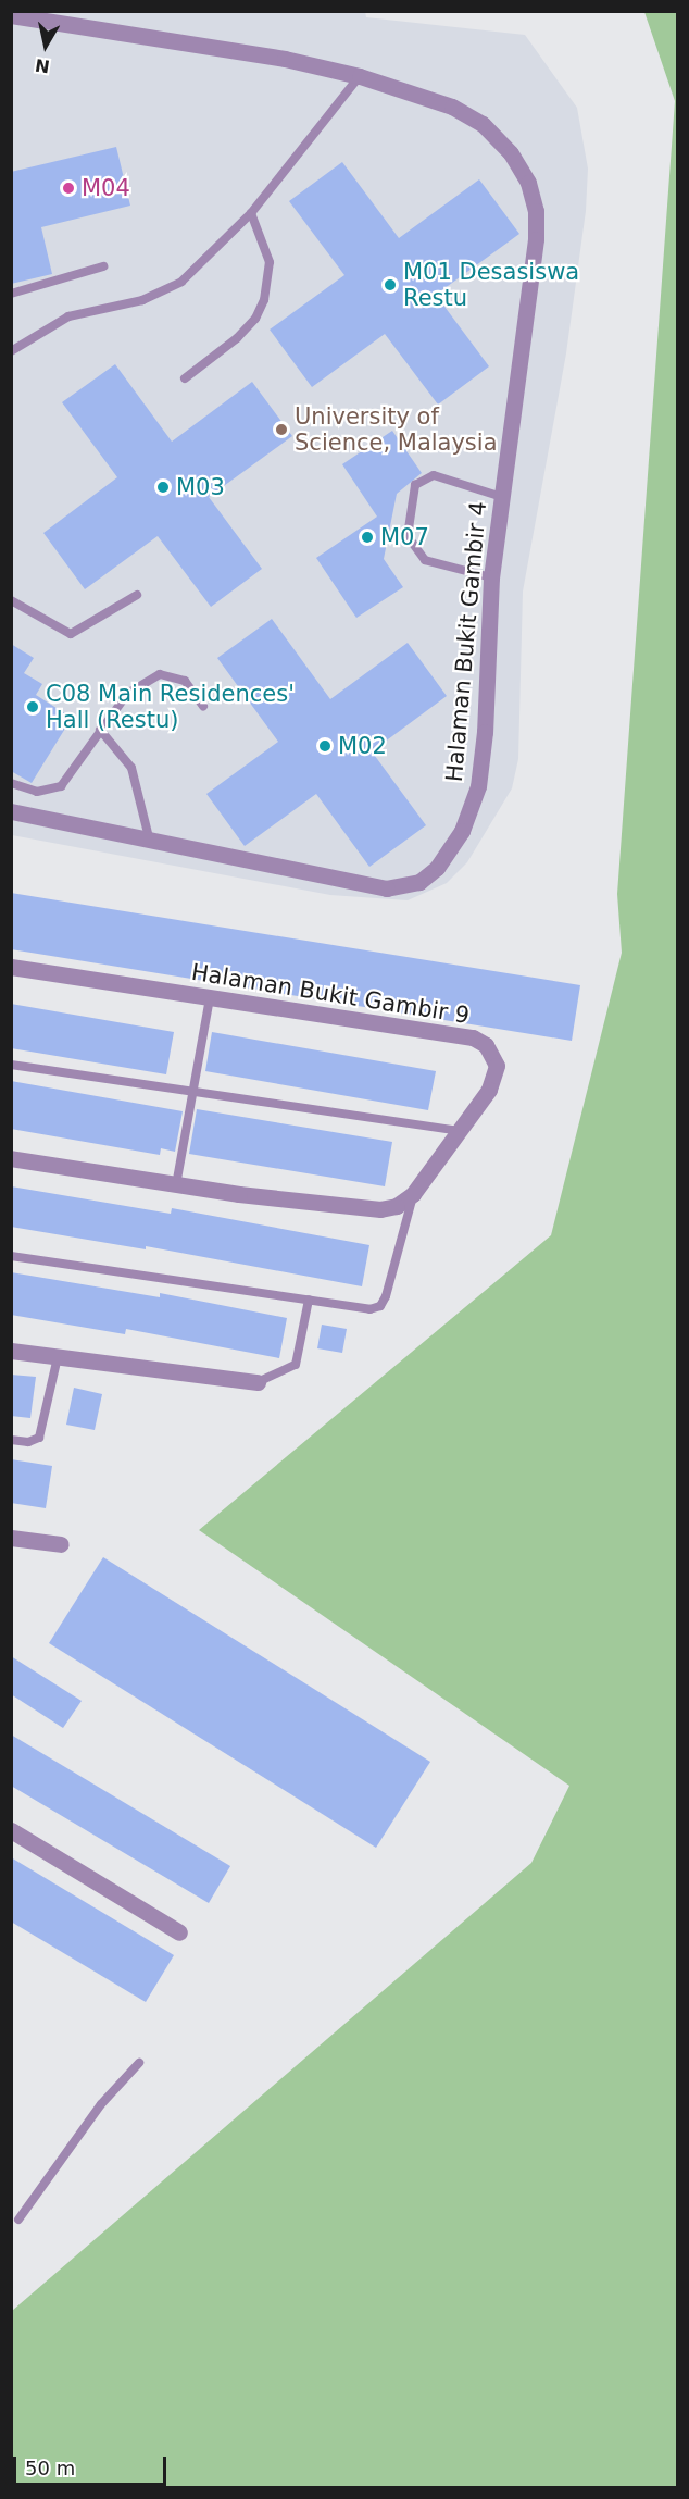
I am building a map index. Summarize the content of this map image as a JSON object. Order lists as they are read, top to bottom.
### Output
{
  "streets": {
    "street": ["Halaman Bukit Gambir 4", "Halaman Bukit Gambir 9"]
  },
  "places": [
    "M04",
    "M01 Desasiswa Restu",
    "University of Science, Malaysia",
    "M03",
    "M07",
    "C08 Main Residences' Hall (Restu)",
    "M02"
  ],
  "scale_bar": "50 m",
  "north": "bottom"
}
